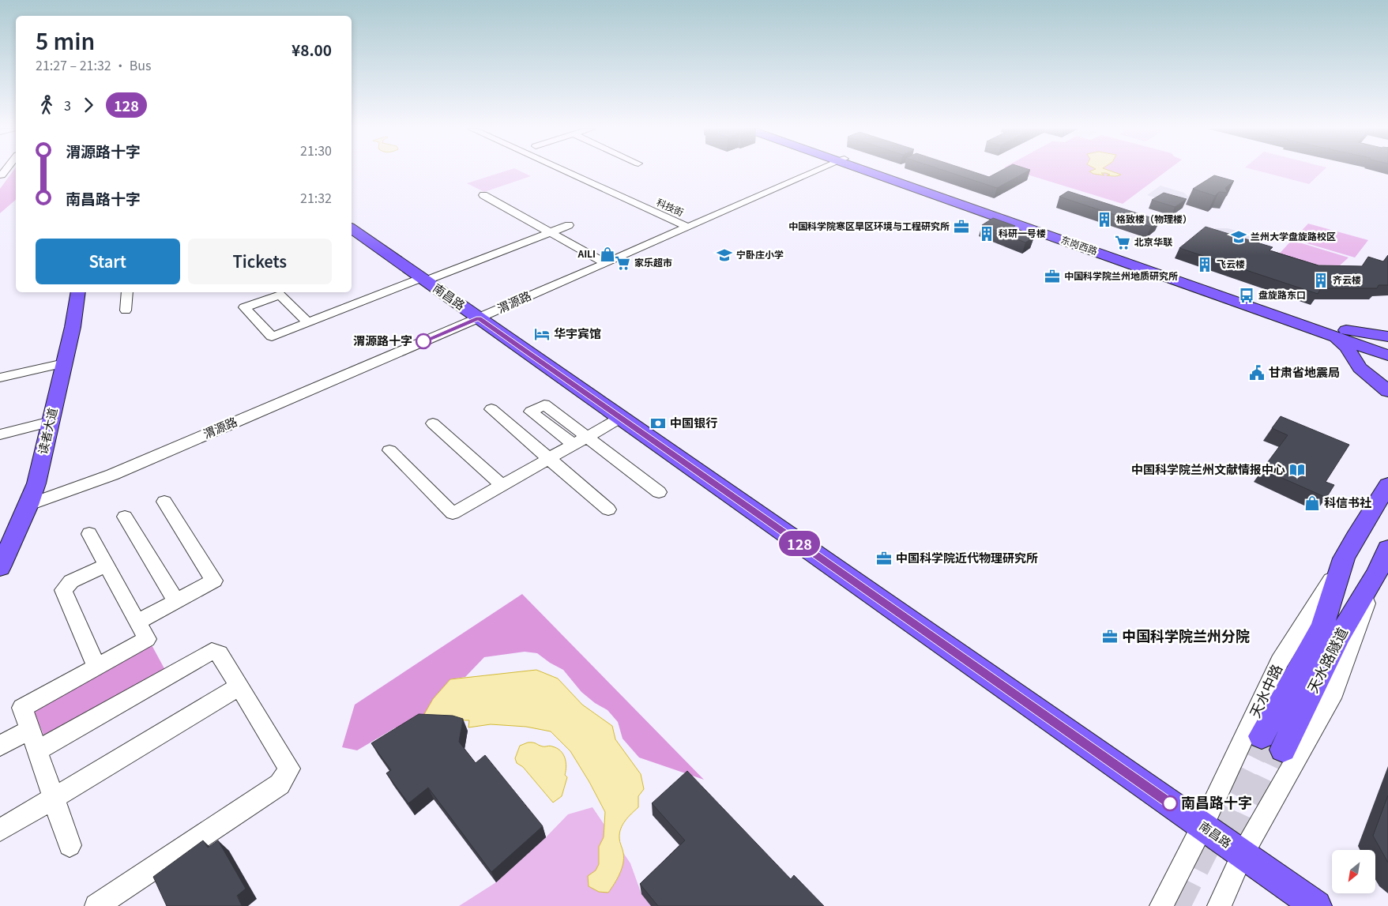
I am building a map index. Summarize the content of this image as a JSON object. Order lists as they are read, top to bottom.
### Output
{
  "streets": {
    "main road": [
      "东岗西路",
      "南昌路",
      "读者大道",
      "天水路隧道",
      "天水中路"
    ],
    "street": ["科技街", "渭源路"]
  },
  "crossings": [
    ["科技街", "渭源路"],
    ["南昌路", "渭源路"],
    ["南昌路", "天水中路"],
    ["渭源路", "读者大道"],
    ["天水路隧道", "天水中路"]
  ],
  "places": {
    "building": [
      "格致楼（物理楼）",
      "科研一号楼",
      "飞云楼",
      "齐云楼"
    ],
    "office": [
      "中国科学院寒区旱区环境与工程研究所",
      "中国科学院兰州地质研究所",
      "中国科学院近代物理研究所",
      "中国科学院兰州分院"
    ],
    "school or university": ["兰州大学盘旋路校区", "宁卧庄小学"],
    "supermarket": ["北京华联", "家乐超市"],
    "shop": ["AILI", "科信书社"],
    "bus stop": ["盘旋路东口"],
    "hotel": ["华宇宾馆"],
    "other": ["渭源路十字", "南昌路十字"],
    "public building": ["甘肃省地震局"],
    "bank": ["中国银行"],
    "library": ["中国科学院兰州文献情报中心"]
  },
  "lines": ["bus line 128"],
  "north": "bottom left",
  "page": {
    "on_map": "128",
    "heading": ["5 min", "21:27 – 21:32 · Bus", "¥8.00"],
    "legs": ["3", "128"],
    "list": [
      {
        "name": "渭源路十字",
        "value": "21:30"
      },
      {
        "name": "南昌路十字",
        "value": "21:32"
      }
    ],
    "buttons": ["Start", "Tickets"]
  }
}
